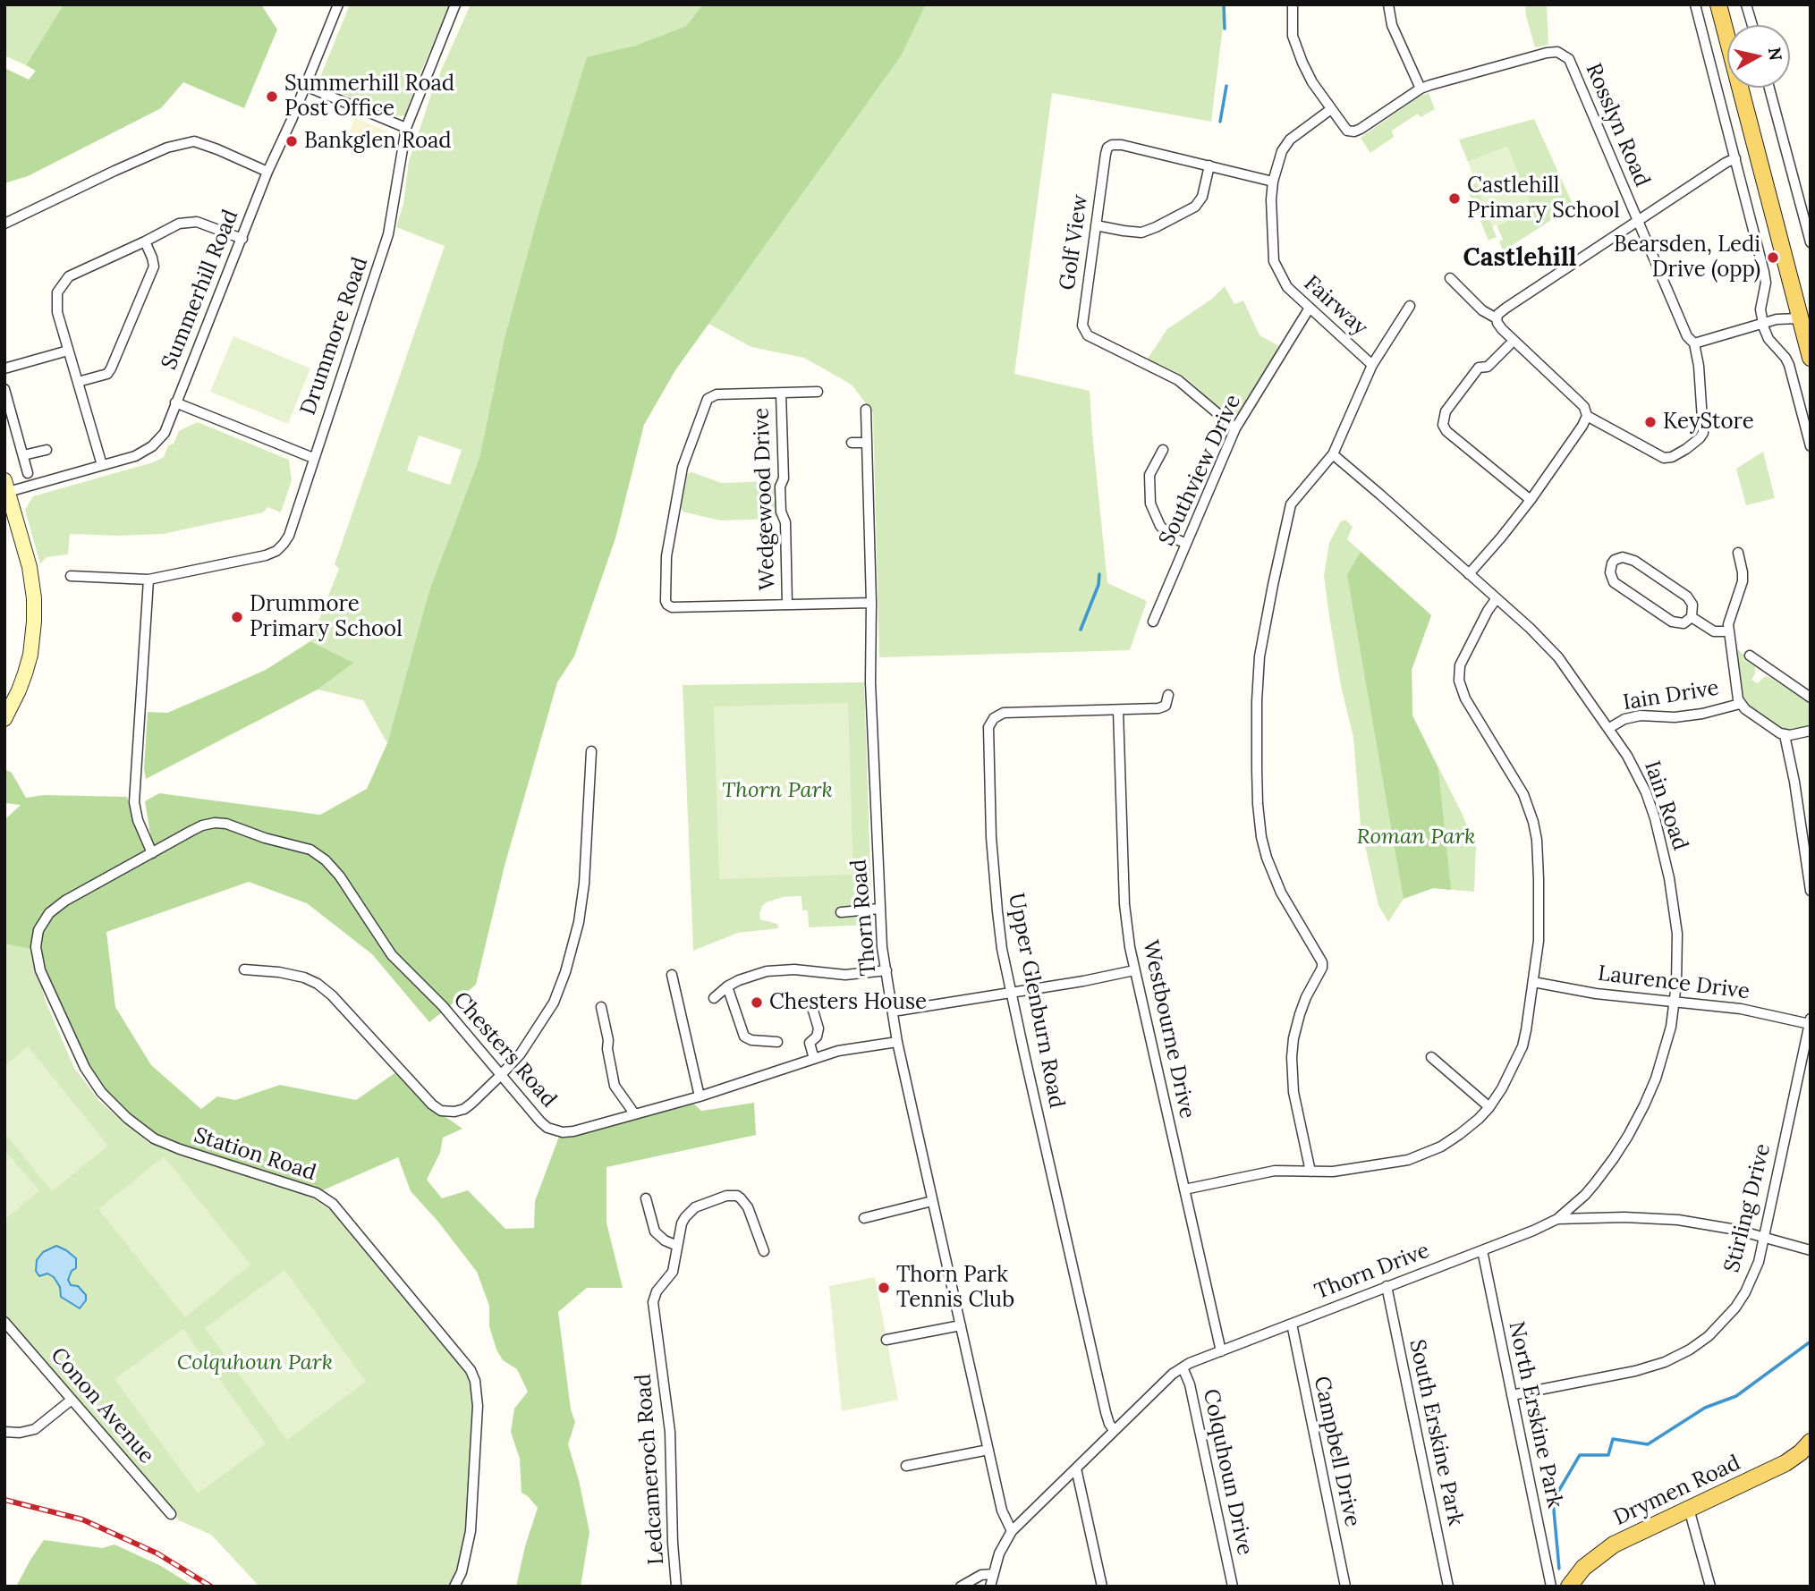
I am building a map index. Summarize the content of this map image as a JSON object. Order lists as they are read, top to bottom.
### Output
{
  "streets": {
    "main road": ["Drymen Road"],
    "street": [
      "Rosslyn Road",
      "Golf View",
      "Summerhill Road",
      "Fairway",
      "Drummore Road",
      "Southview Drive",
      "Wedgewood Drive",
      "Iain Drive",
      "Iain Road",
      "Thorn Road",
      "Laurence Drive",
      "Upper Glenburn Road",
      "Westbourne Drive",
      "Chesters Road",
      "Station Road",
      "Stirling Drive",
      "Thorn Drive",
      "Conon Avenue",
      "North Erskine Park",
      "South Erskine Park",
      "Campbell Drive",
      "Ledcameroch Road",
      "Colquhoun Drive"
    ]
  },
  "crossings": [
    ["Rosslyn Road", "Fairway"],
    ["Golf View", "Fairway"],
    ["Golf View", "Southview Drive"],
    ["Fairway", "Southview Drive"],
    ["Wedgewood Drive", "Thorn Road"],
    ["Iain Drive", "Iain Road"],
    ["Iain Road", "Laurence Drive"],
    ["Iain Road", "Thorn Drive"],
    ["Thorn Road", "Chesters Road"],
    ["Thorn Road", "Thorn Drive"],
    ["Laurence Drive", "Stirling Drive"],
    ["Upper Glenburn Road", "Westbourne Drive"],
    ["Upper Glenburn Road", "Thorn Drive"],
    ["Westbourne Drive", "Thorn Drive"],
    ["Chesters Road", "Station Road"],
    ["Stirling Drive", "Thorn Drive"],
    ["Stirling Drive", "North Erskine Park"],
    ["Thorn Drive", "North Erskine Park"],
    ["Thorn Drive", "South Erskine Park"],
    ["Thorn Drive", "Campbell Drive"],
    ["Thorn Drive", "Colquhoun Drive"]
  ],
  "districts": ["Castlehill"],
  "parks": ["Thorn Park", "Roman Park", "Colquhoun Park"],
  "places": [
    "Summerhill Road Post Office",
    "Bankglen Road",
    "Castlehill Primary School",
    "Bearsden, Ledi Drive (opp)",
    "KeyStore",
    "Drummore Primary School",
    "Chesters House",
    "Thorn Park Tennis Club"
  ],
  "north": "right"
}
